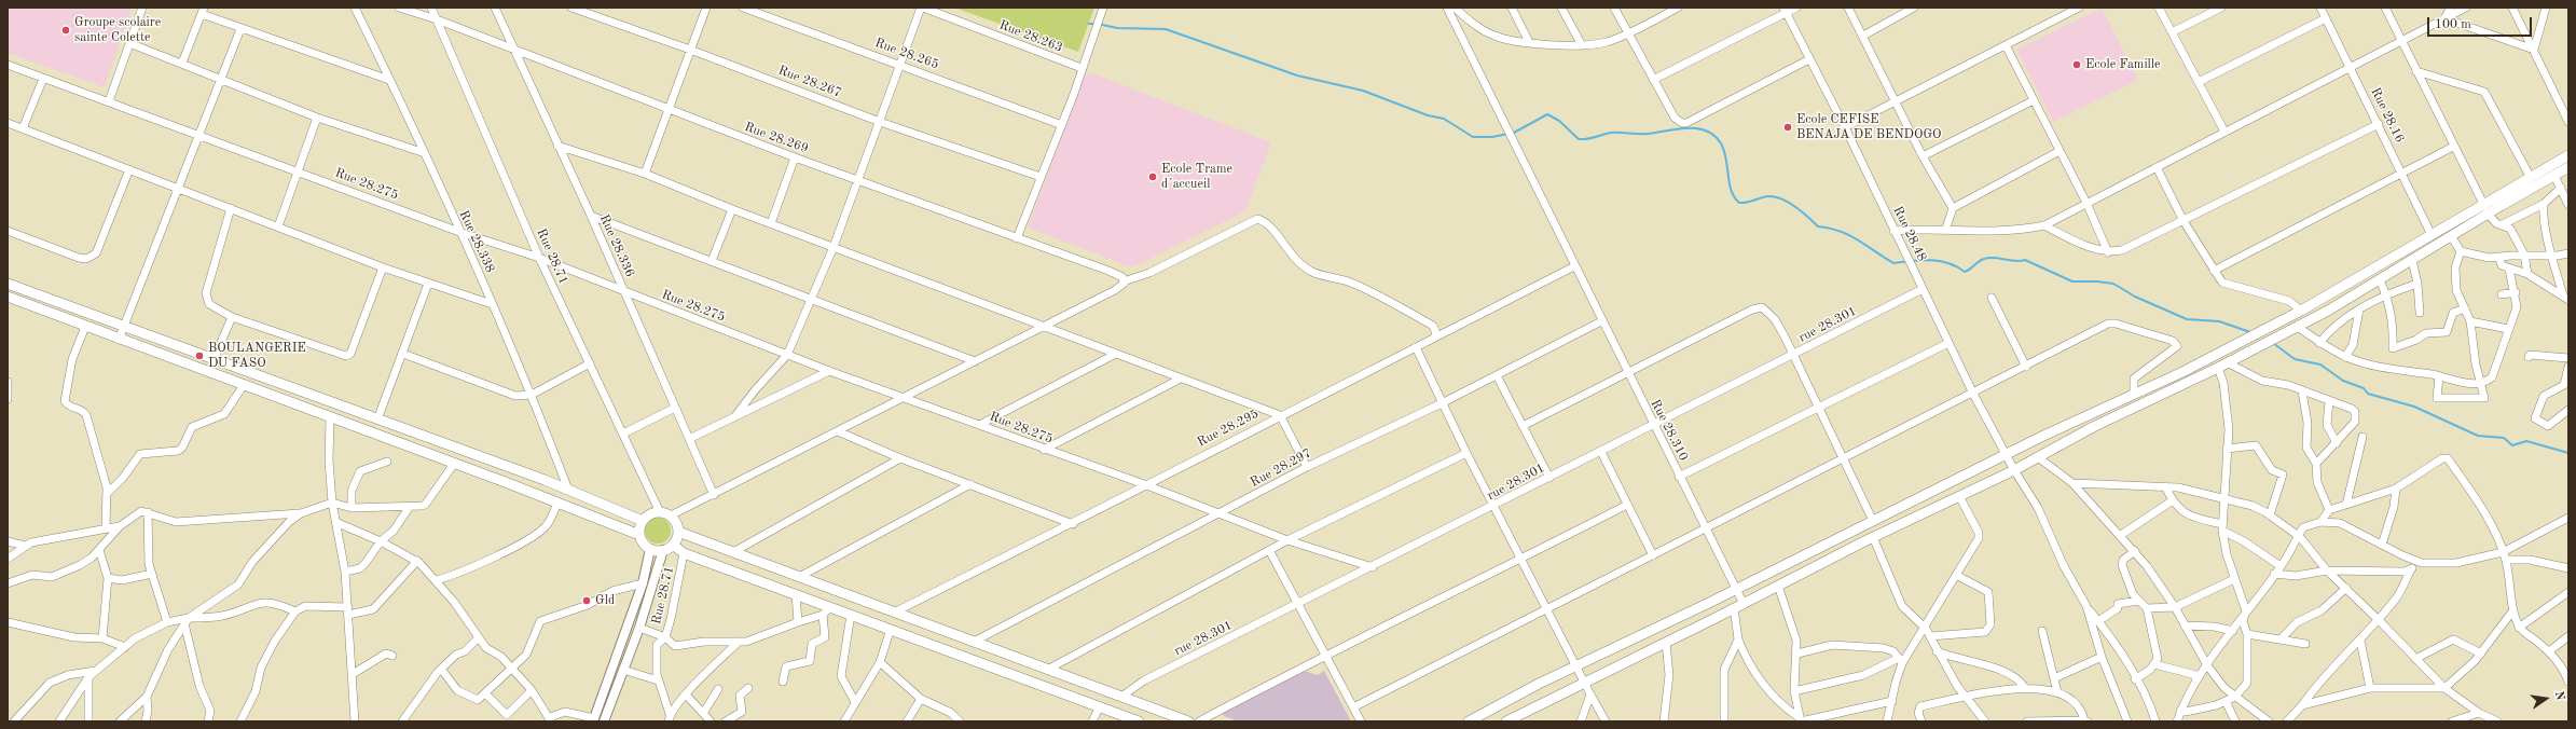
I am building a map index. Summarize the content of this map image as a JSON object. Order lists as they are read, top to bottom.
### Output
{
  "streets": {
    "street": [
      "Rue 28.263",
      "Rue 28.265",
      "Rue 28.267",
      "Rue 28.16",
      "Rue 28.269",
      "Rue 28.275",
      "Rue 28.48",
      "Rue 28.338",
      "Rue 28.336",
      "Rue 28.71",
      "rue 28.301",
      "Rue 28.295",
      "Rue 28.310",
      "Rue 28.297"
    ]
  },
  "crossings": [
    ["Rue 28.269", "Rue 28.336"],
    ["Rue 28.269", "Rue 28.71"],
    ["Rue 28.275", "Rue 28.338"],
    ["Rue 28.275", "Rue 28.336"],
    ["Rue 28.275", "Rue 28.71"],
    ["Rue 28.275", "rue 28.301"],
    ["Rue 28.275", "Rue 28.295"],
    ["Rue 28.275", "Rue 28.297"],
    ["Rue 28.48", "rue 28.301"],
    ["rue 28.301", "Rue 28.310"],
    ["Rue 28.295", "Rue 28.310"],
    ["Rue 28.310", "Rue 28.297"]
  ],
  "places": [
    "Groupe scolaire sainte Colette",
    "Ecole Famille",
    "Ecole CEFISE BENAJA DE BENDOGO",
    "Ecole Trame d´accueil",
    "BOULANGERIE DU FASO",
    "Gld"
  ],
  "scale_bar": "100 m",
  "north": "right"
}
